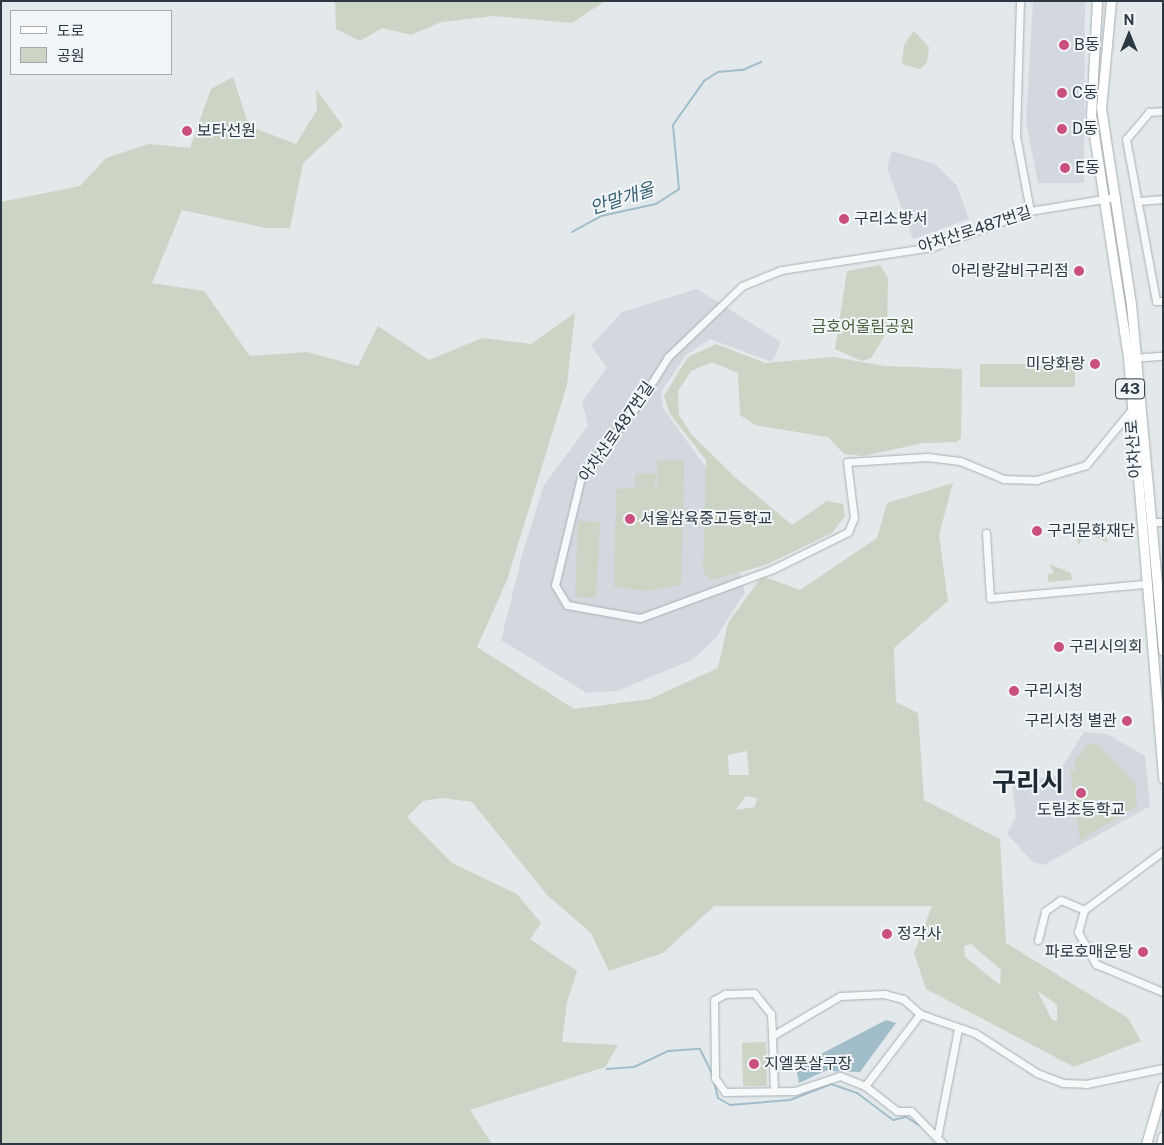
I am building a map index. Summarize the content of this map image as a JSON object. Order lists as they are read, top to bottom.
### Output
{
  "streets": {
    "main road": ["43", "아차산로"],
    "street": ["아차산로487번길"]
  },
  "crossings": [
    ["아차산로487번길", "아차산로"]
  ],
  "districts": ["구리시"],
  "water": ["안말개울"],
  "parks": ["금호어울림공원"],
  "places": [
    "B동",
    "C동",
    "D동",
    "보타선원",
    "E동",
    "구리소방서",
    "아리랑갈비구리점",
    "미당화랑",
    "서울삼육중고등학교",
    "구리문화재단",
    "구리시의회",
    "구리시청",
    "구리시청 별관",
    "도림초등학교",
    "정각사",
    "파로호매운탕",
    "지엘풋살구장"
  ],
  "legend": ["도로", "공원"],
  "north": "top"
}
